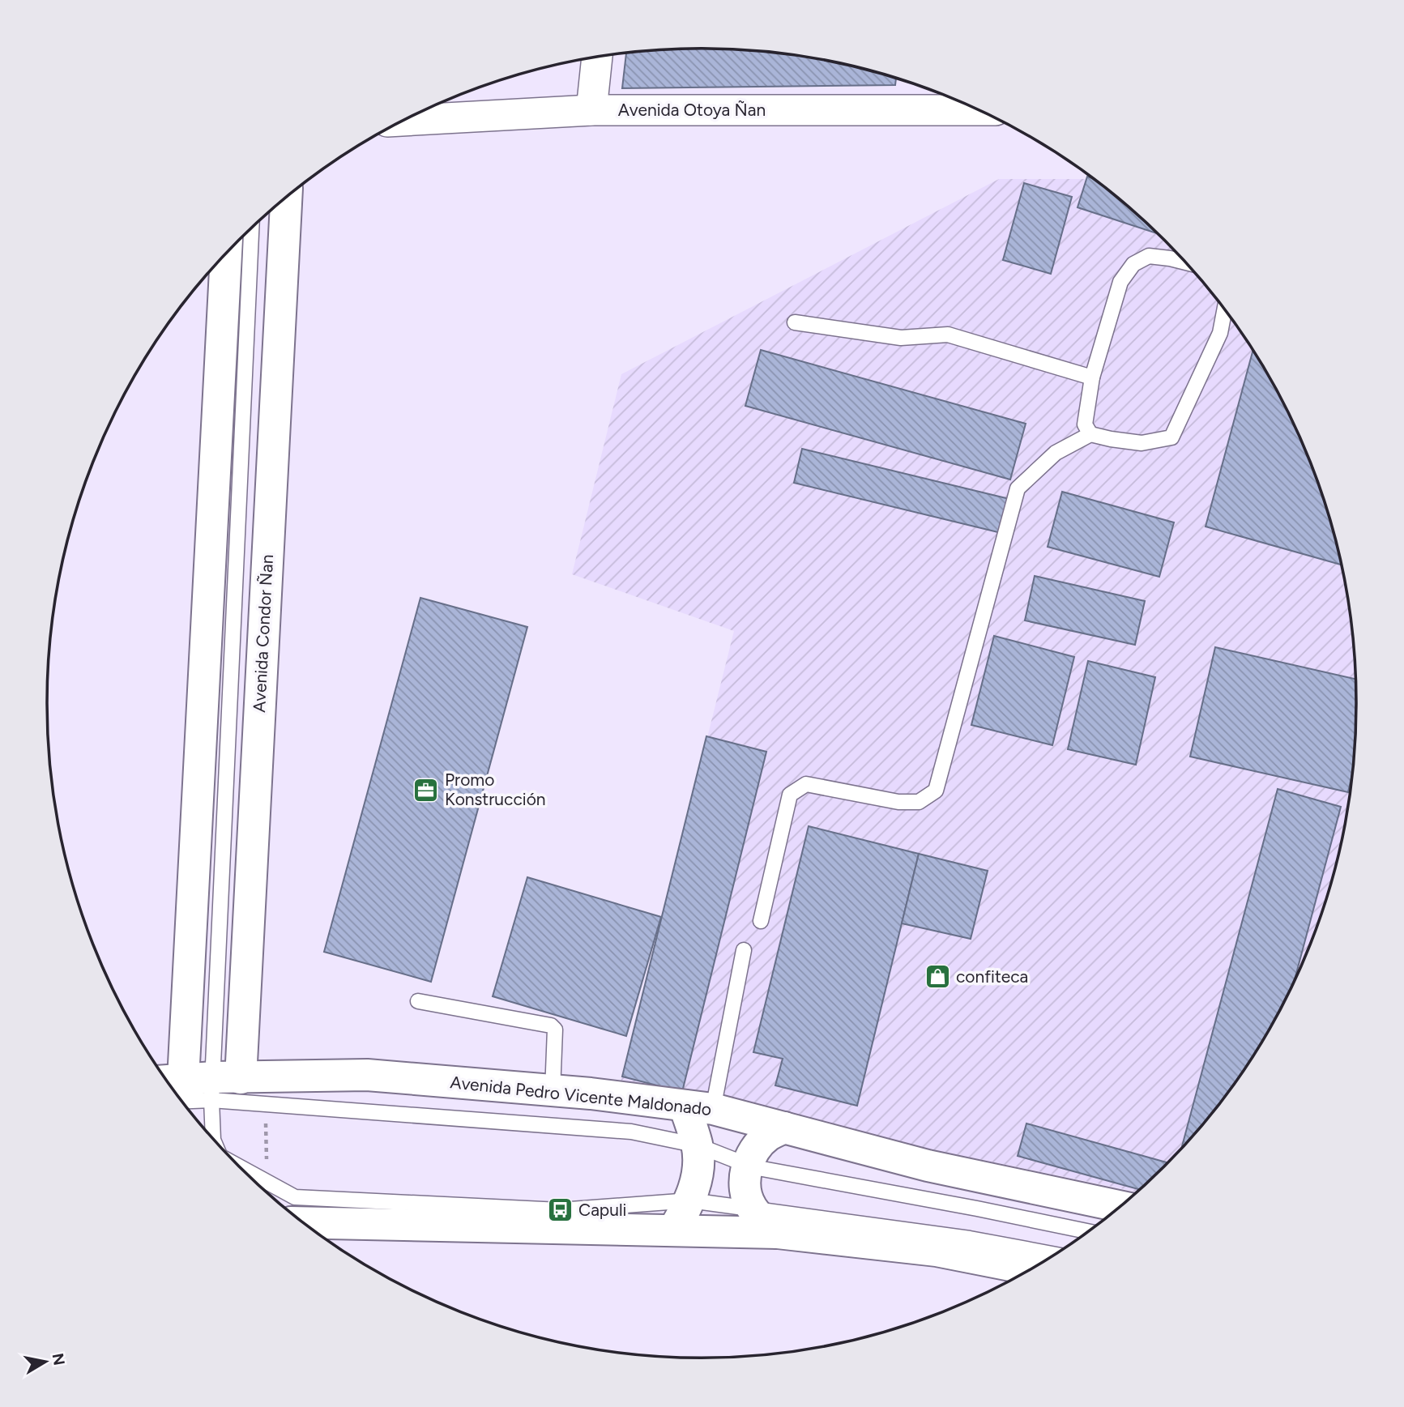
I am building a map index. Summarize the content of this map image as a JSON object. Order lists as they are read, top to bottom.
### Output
{
  "streets": {
    "main road": ["Avenida Condor Ñan", "Avenida Pedro Vicente Maldonado"],
    "street": ["Avenida Otoya Ñan"]
  },
  "crossings": [
    ["Avenida Condor Ñan", "Avenida Pedro Vicente Maldonado"]
  ],
  "places": {
    "office": ["Promo Konstrucción"],
    "shop": ["confiteca"],
    "bus stop": ["Capuli"]
  },
  "north": "right"
}
